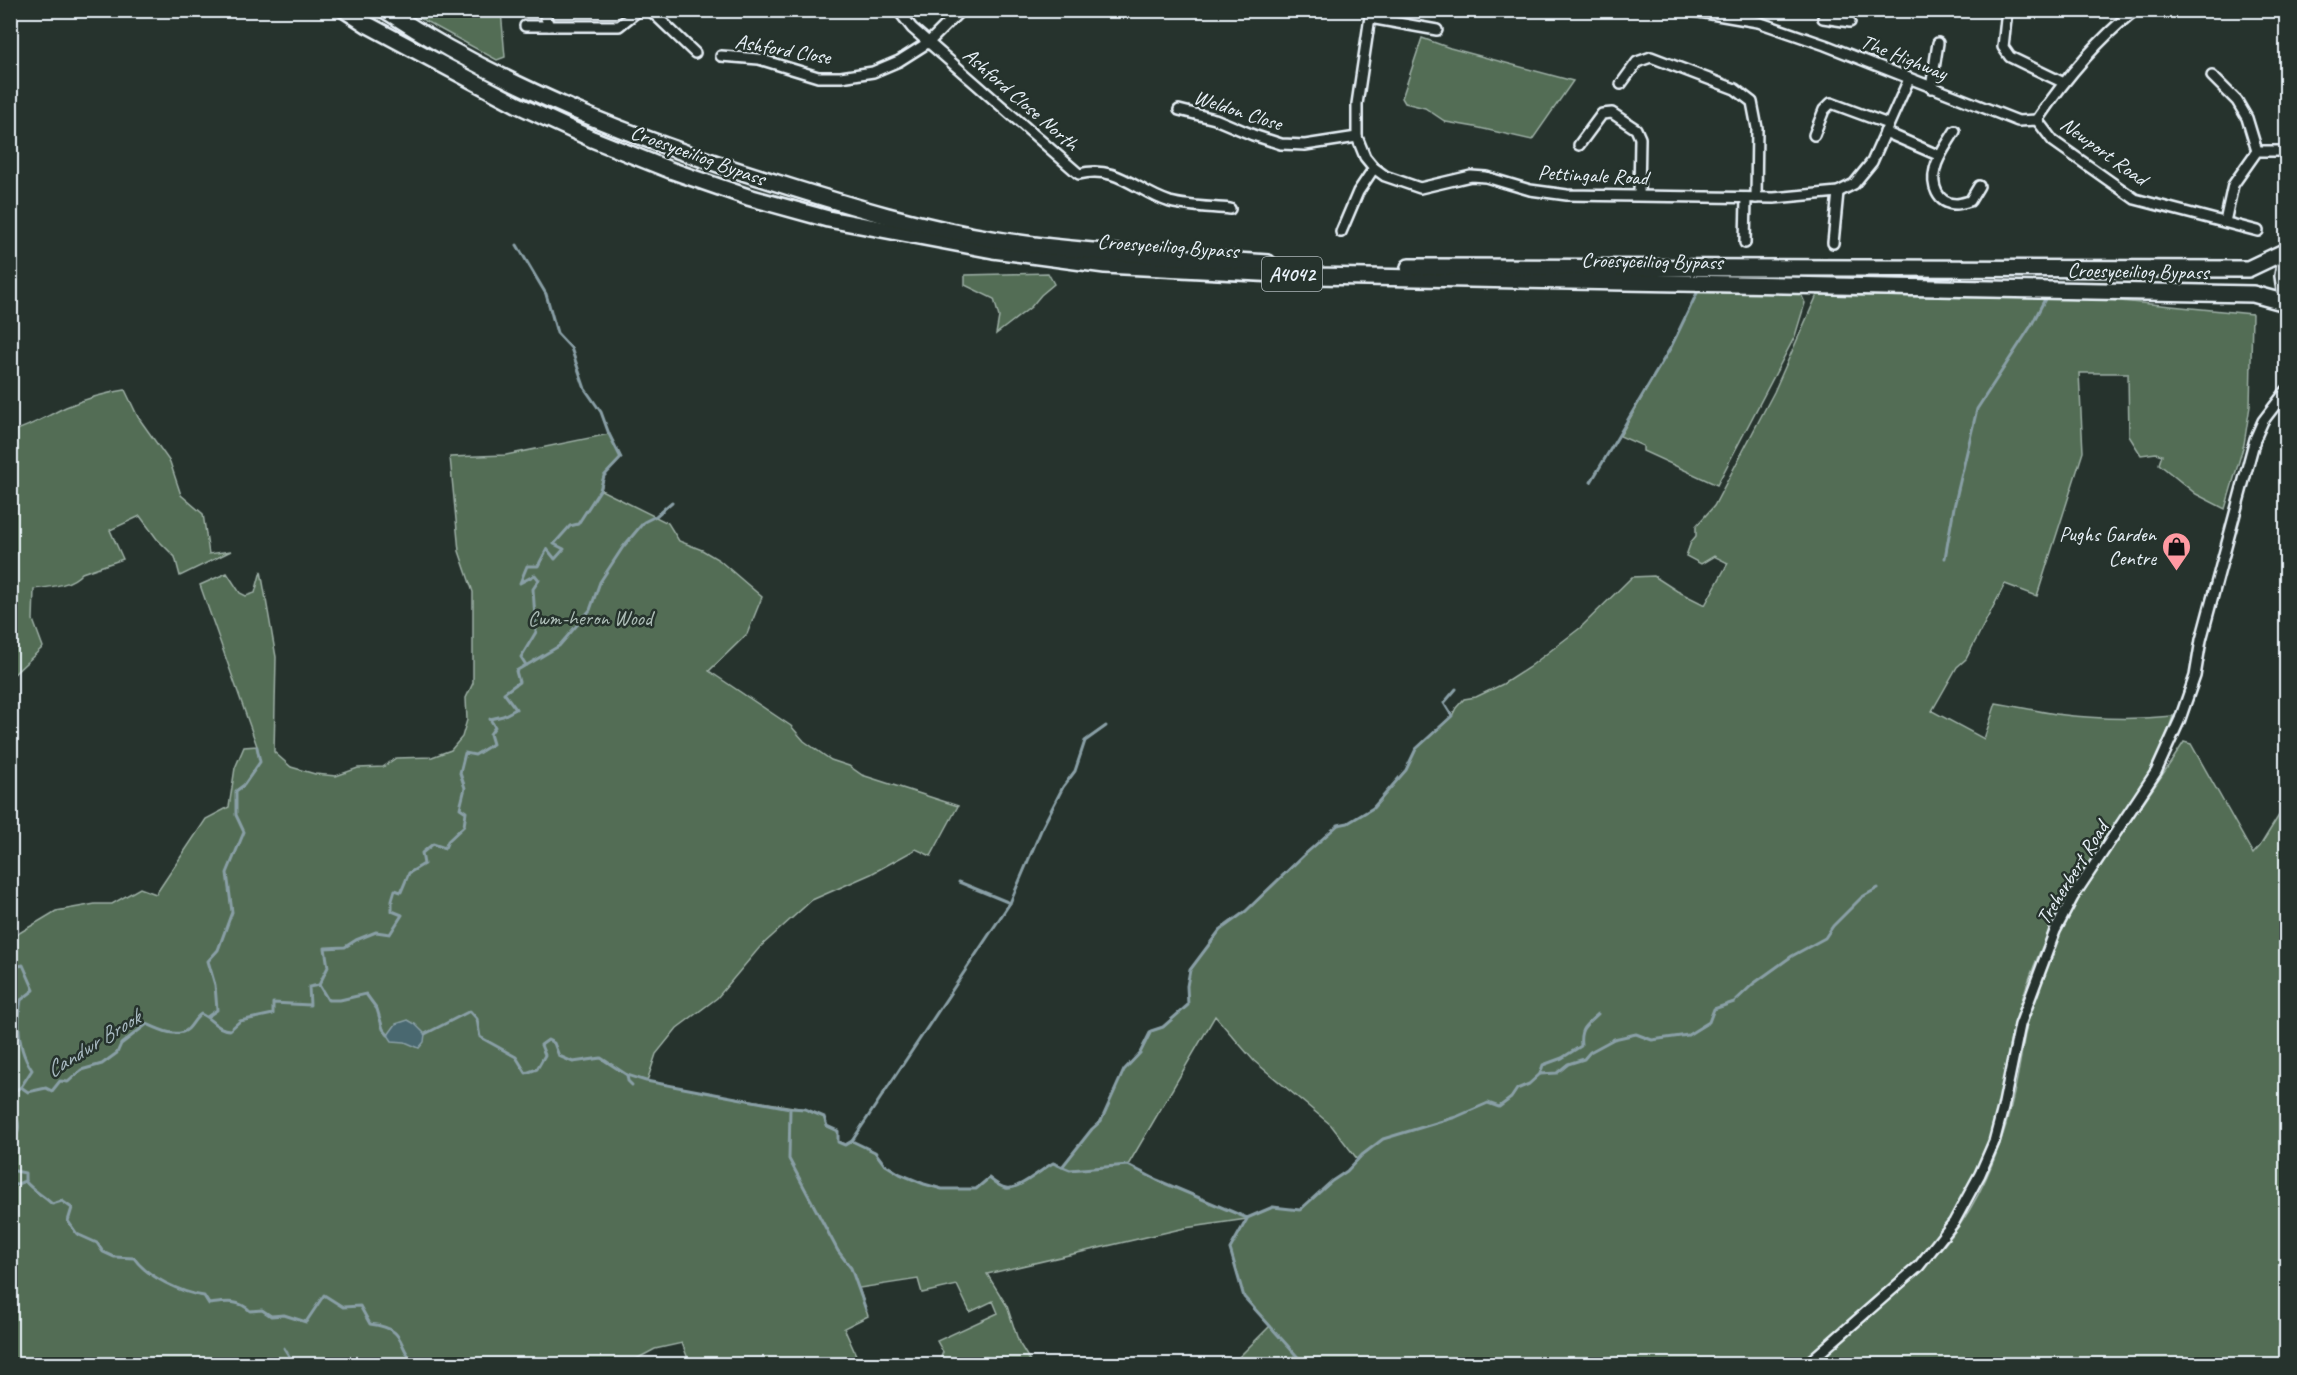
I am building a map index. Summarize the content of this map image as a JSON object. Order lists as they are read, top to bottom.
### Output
{
  "streets": {
    "highway": ["Croesyceiliog Bypass", "A4042"],
    "street": [
      "Ashford Close",
      "The Highway",
      "Ashford Close North",
      "Weldon Close",
      "Newport Road",
      "Pettingale Road",
      "Treherbert Road"
    ]
  },
  "crossings": [
    ["Ashford Close", "Ashford Close North"],
    ["The Highway", "Newport Road"]
  ],
  "water": ["Candwr Brook"],
  "parks": ["Cwm-heron Wood"],
  "places": {
    "shop": ["Pughs Garden Centre"]
  }
}
